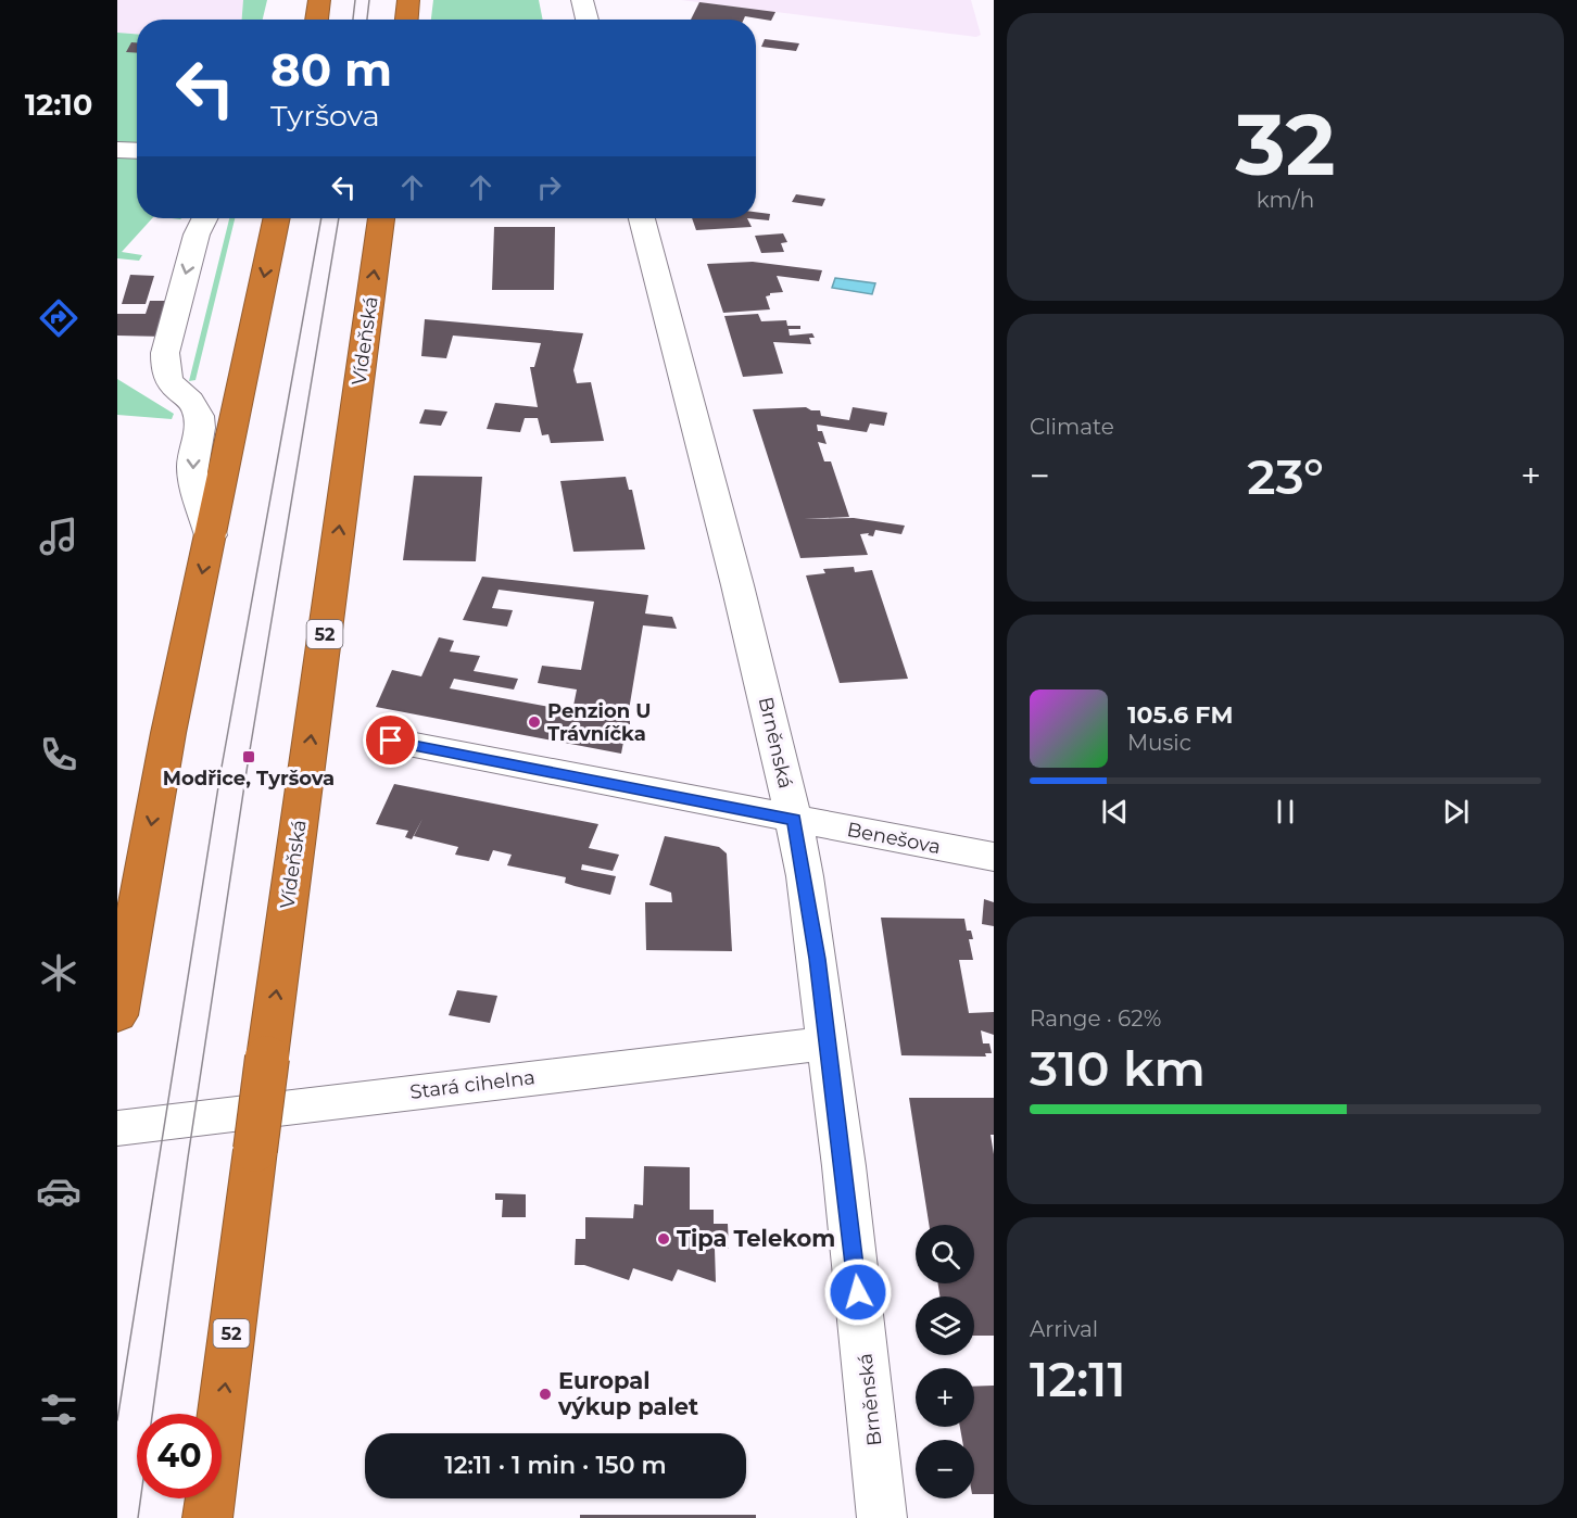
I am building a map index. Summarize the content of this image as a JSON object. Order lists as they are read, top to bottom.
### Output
{
  "streets": {
    "highway": ["Vídeňská", "52"],
    "street": ["Brněnská", "Benešova", "Stará cihelna"]
  },
  "crossings": [
    ["Brněnská", "Benešova"],
    ["Brněnská", "Stará cihelna"]
  ],
  "places": {
    "other": ["Penzion U Trávníčka", "Tipa Telekom", "Europal výkup palet"],
    "transit": ["Modřice, Tyršova"]
  },
  "page": {
    "tabs": "12:10",
    "tile": [
      ["32", "km/h"],
      "Climate",
      ["Range · 62%", "310 km"],
      ["Arrival", "12:11"]
    ],
    "turn": ["80 m", "Tyršova"],
    "heat": ["−", "23°", "+"],
    "song": ["105.6 FM", "Music"],
    "map_buttons": ["+", "−"],
    "limit": "40",
    "trip": "12:11 · 1 min · 150 m"
  }
}
